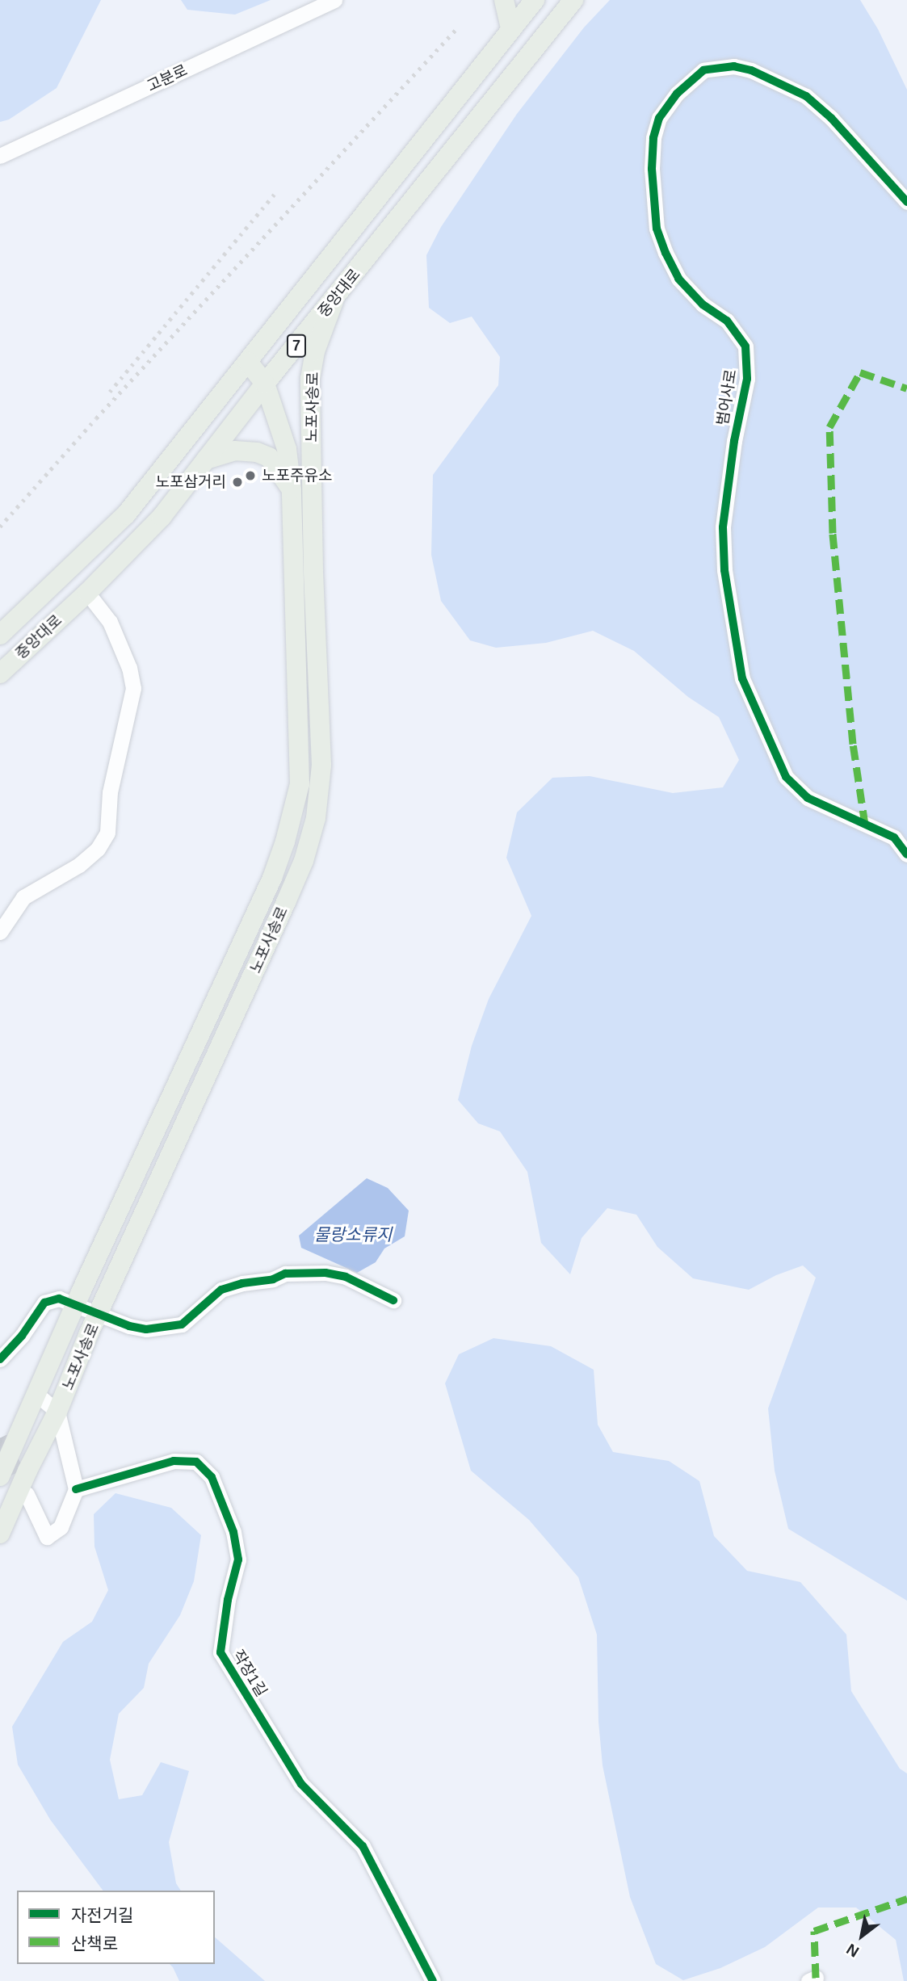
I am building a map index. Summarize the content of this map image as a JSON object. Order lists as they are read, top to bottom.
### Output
{
  "streets": {
    "main road": ["중앙대로", "7", "노포사송로"],
    "street": ["고분로", "범어사로", "작장1길"]
  },
  "crossings": [
    ["중앙대로", "노포사송로"]
  ],
  "water": ["물랑소류지"],
  "places": ["노포주유소", "노포삼거리"],
  "legend": ["자전거길", "산책로"],
  "north": "bottom left"
}
